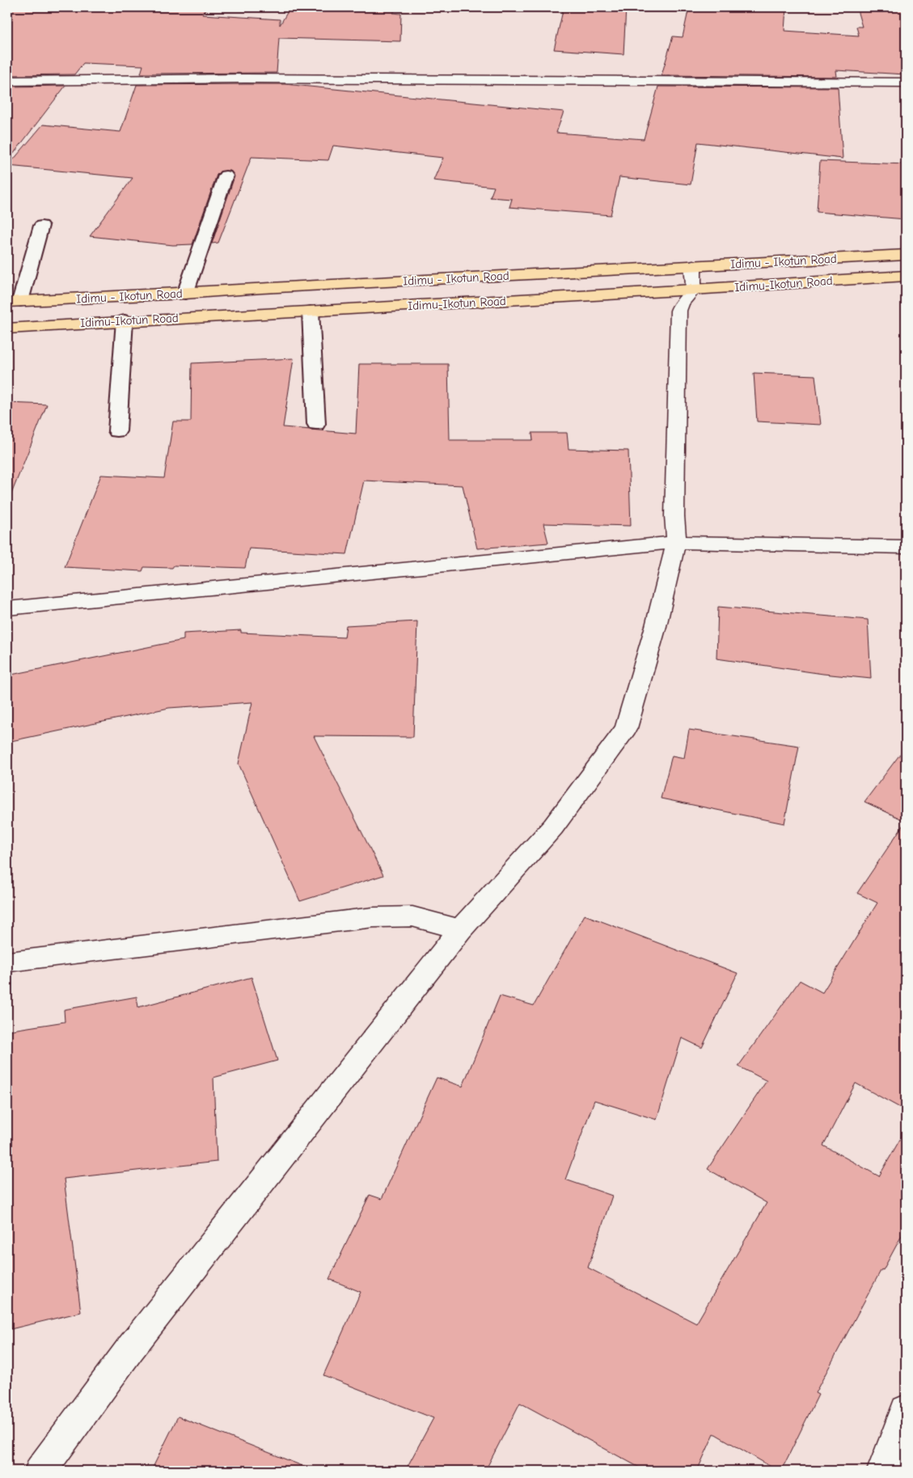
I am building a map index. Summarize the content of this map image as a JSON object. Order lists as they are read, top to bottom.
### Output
{
  "streets": {
    "main road": ["Idimu - Ikotun Road", "Idimu-Ikotun Road"]
  }
}
